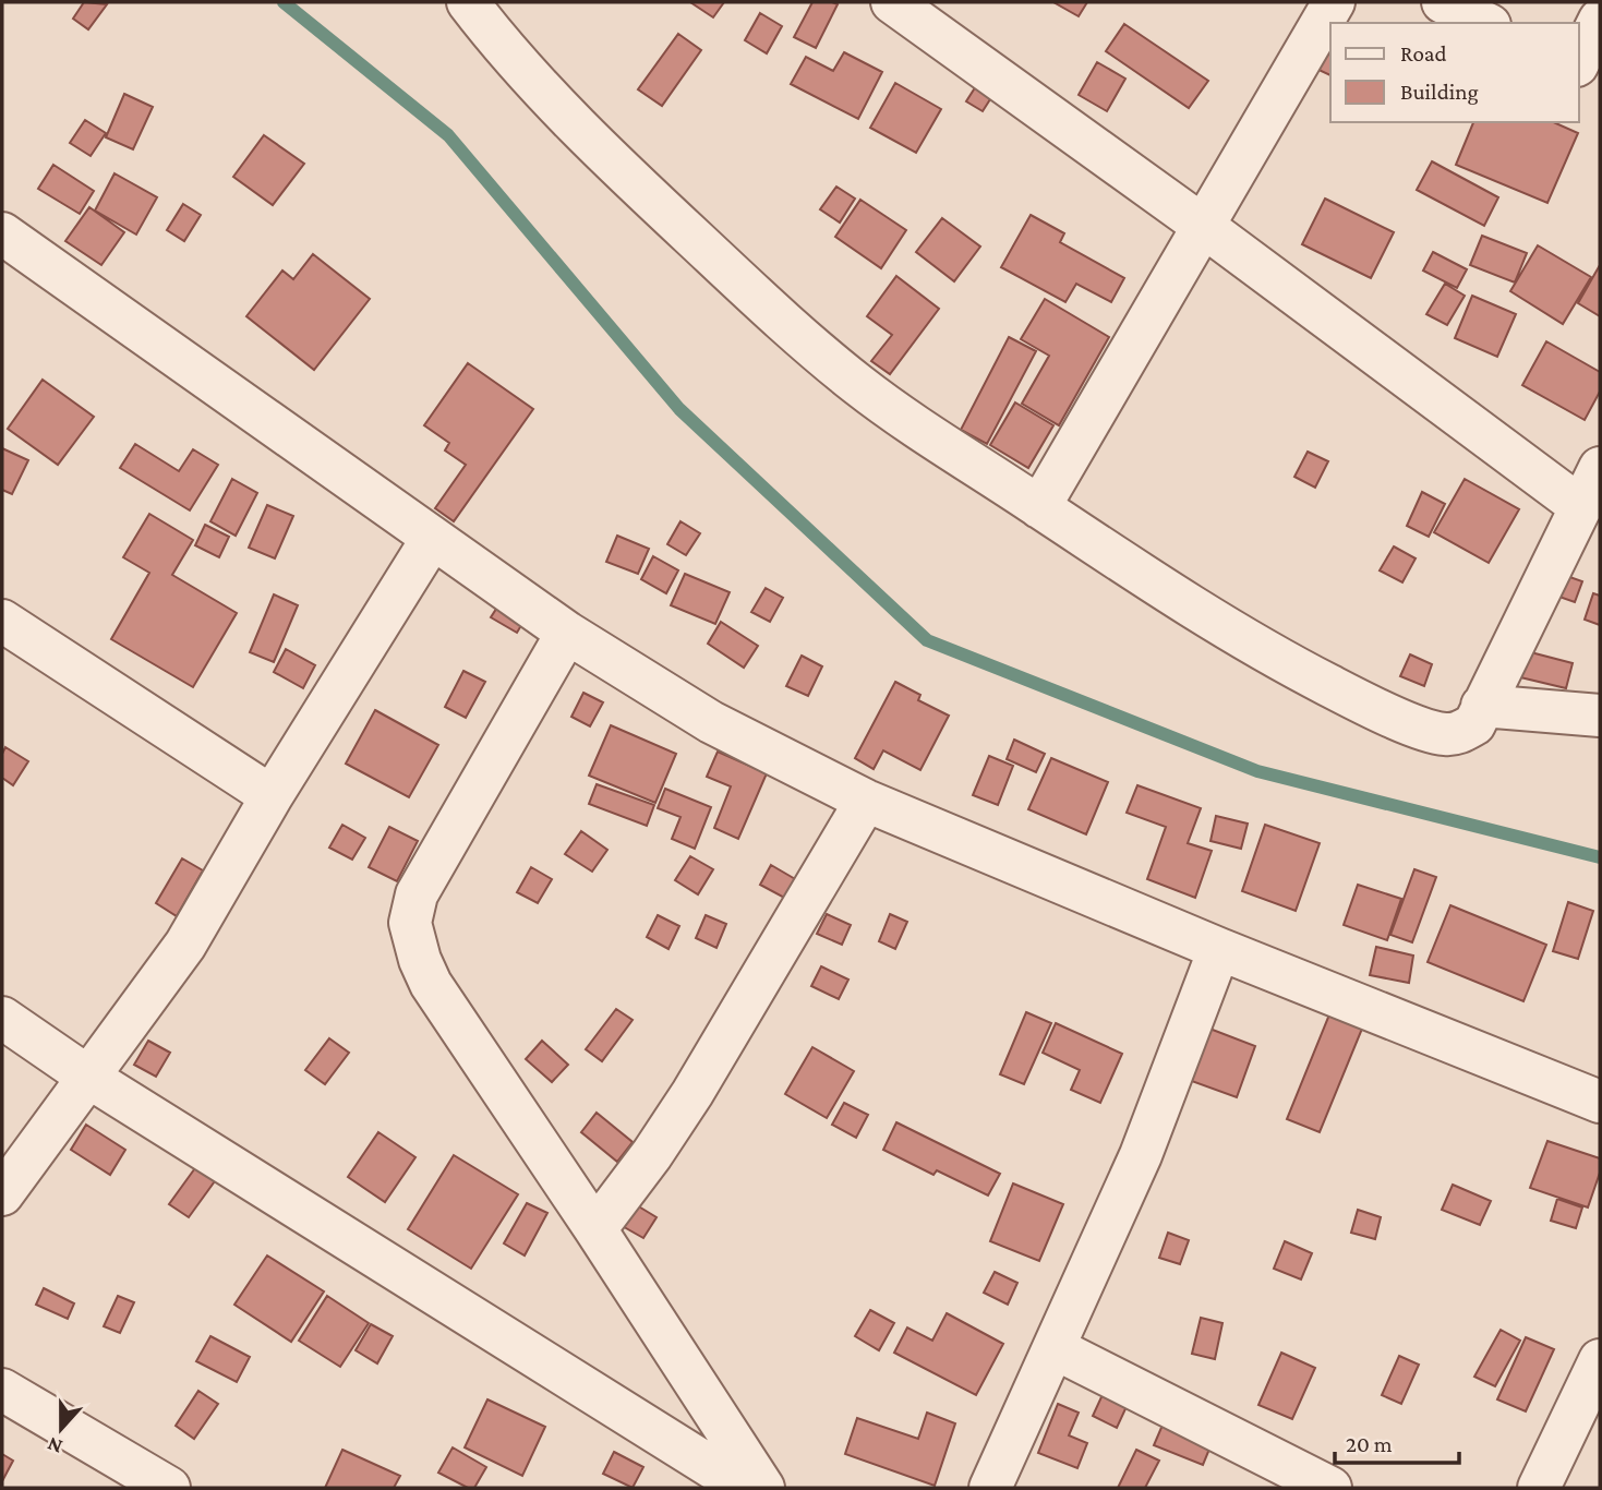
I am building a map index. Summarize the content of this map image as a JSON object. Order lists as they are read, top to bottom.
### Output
{
  "legend": ["Road", "Building"],
  "scale_bar": "20 m",
  "north": "bottom"
}
